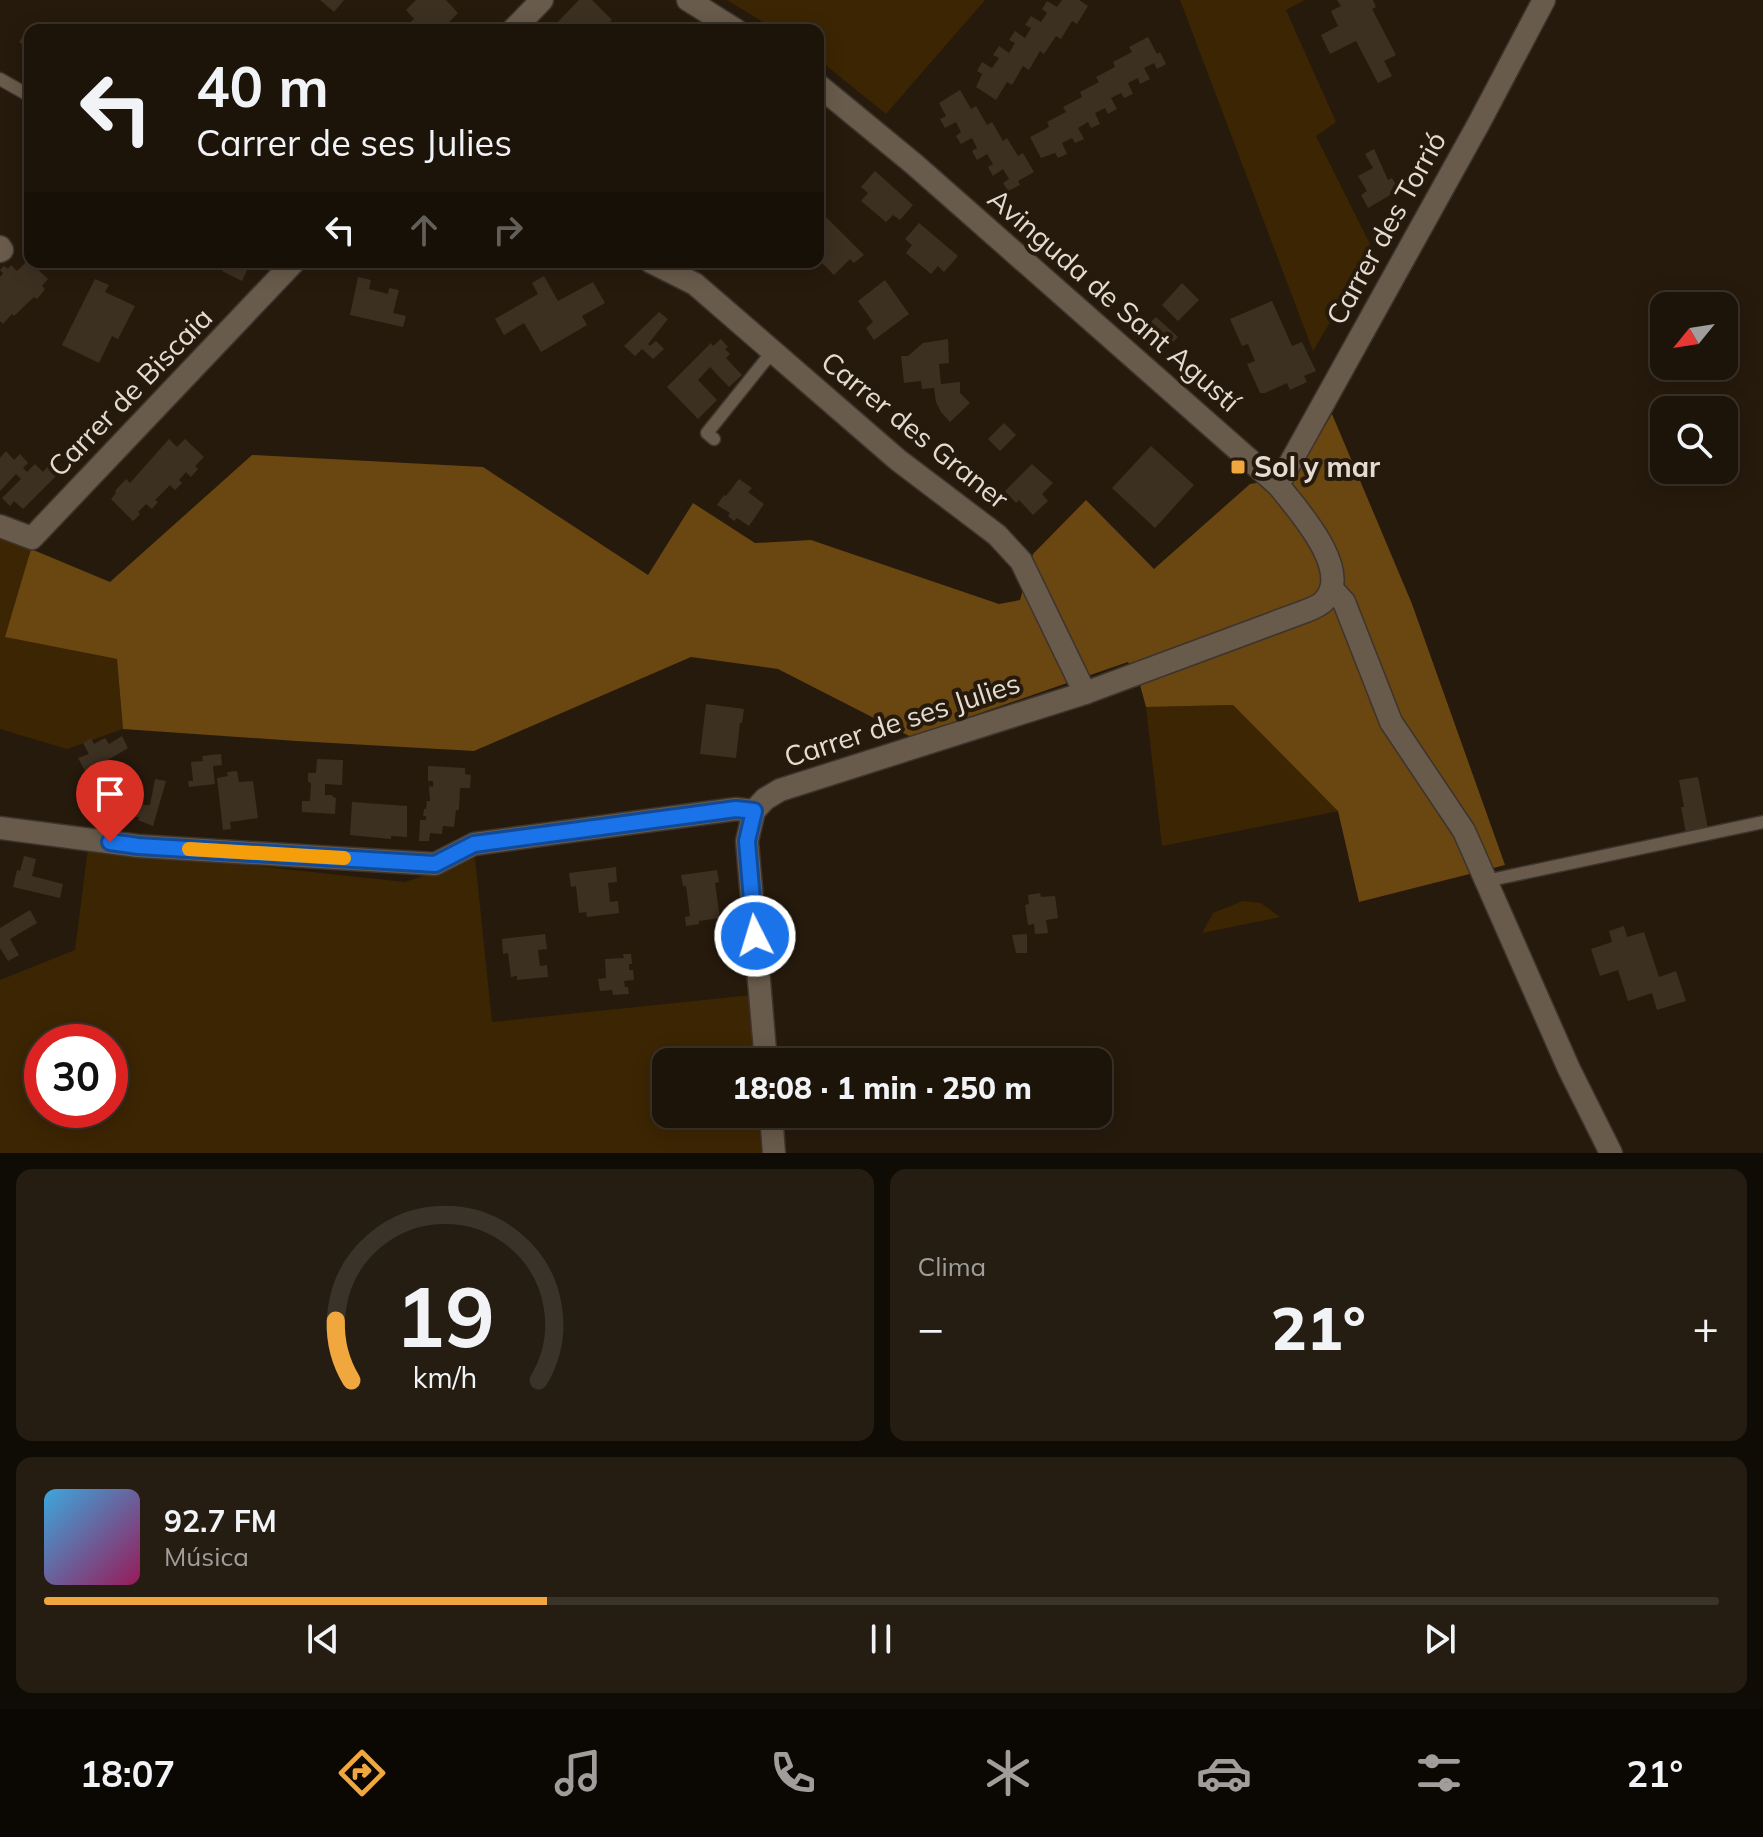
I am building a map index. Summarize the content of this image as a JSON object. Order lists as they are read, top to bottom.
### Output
{
  "streets": {
    "street": [
      "Carrer des Torrió",
      "Avinguda de Sant Agustí",
      "Carrer de Biscaia",
      "Carrer des Graner",
      "Carrer de ses Julies"
    ]
  },
  "crossings": [
    ["Carrer des Torrió", "Avinguda de Sant Agustí"],
    ["Avinguda de Sant Agustí", "Carrer de ses Julies"],
    ["Carrer des Graner", "Carrer de ses Julies"]
  ],
  "places": {
    "transit": ["Sol y mar"]
  },
  "north": "bottom left",
  "page": {
    "turn": ["40 m", "Carrer de ses Julies"],
    "limit": "30",
    "trip": "18:08 · 1 min · 250 m",
    "tile": "Clima",
    "heat": ["−", "21°", "+"],
    "song": ["92.7 FM", "Música"],
    "tabs": ["18:07", "21°"],
    "gauge": ["19", "km/h"]
  }
}
